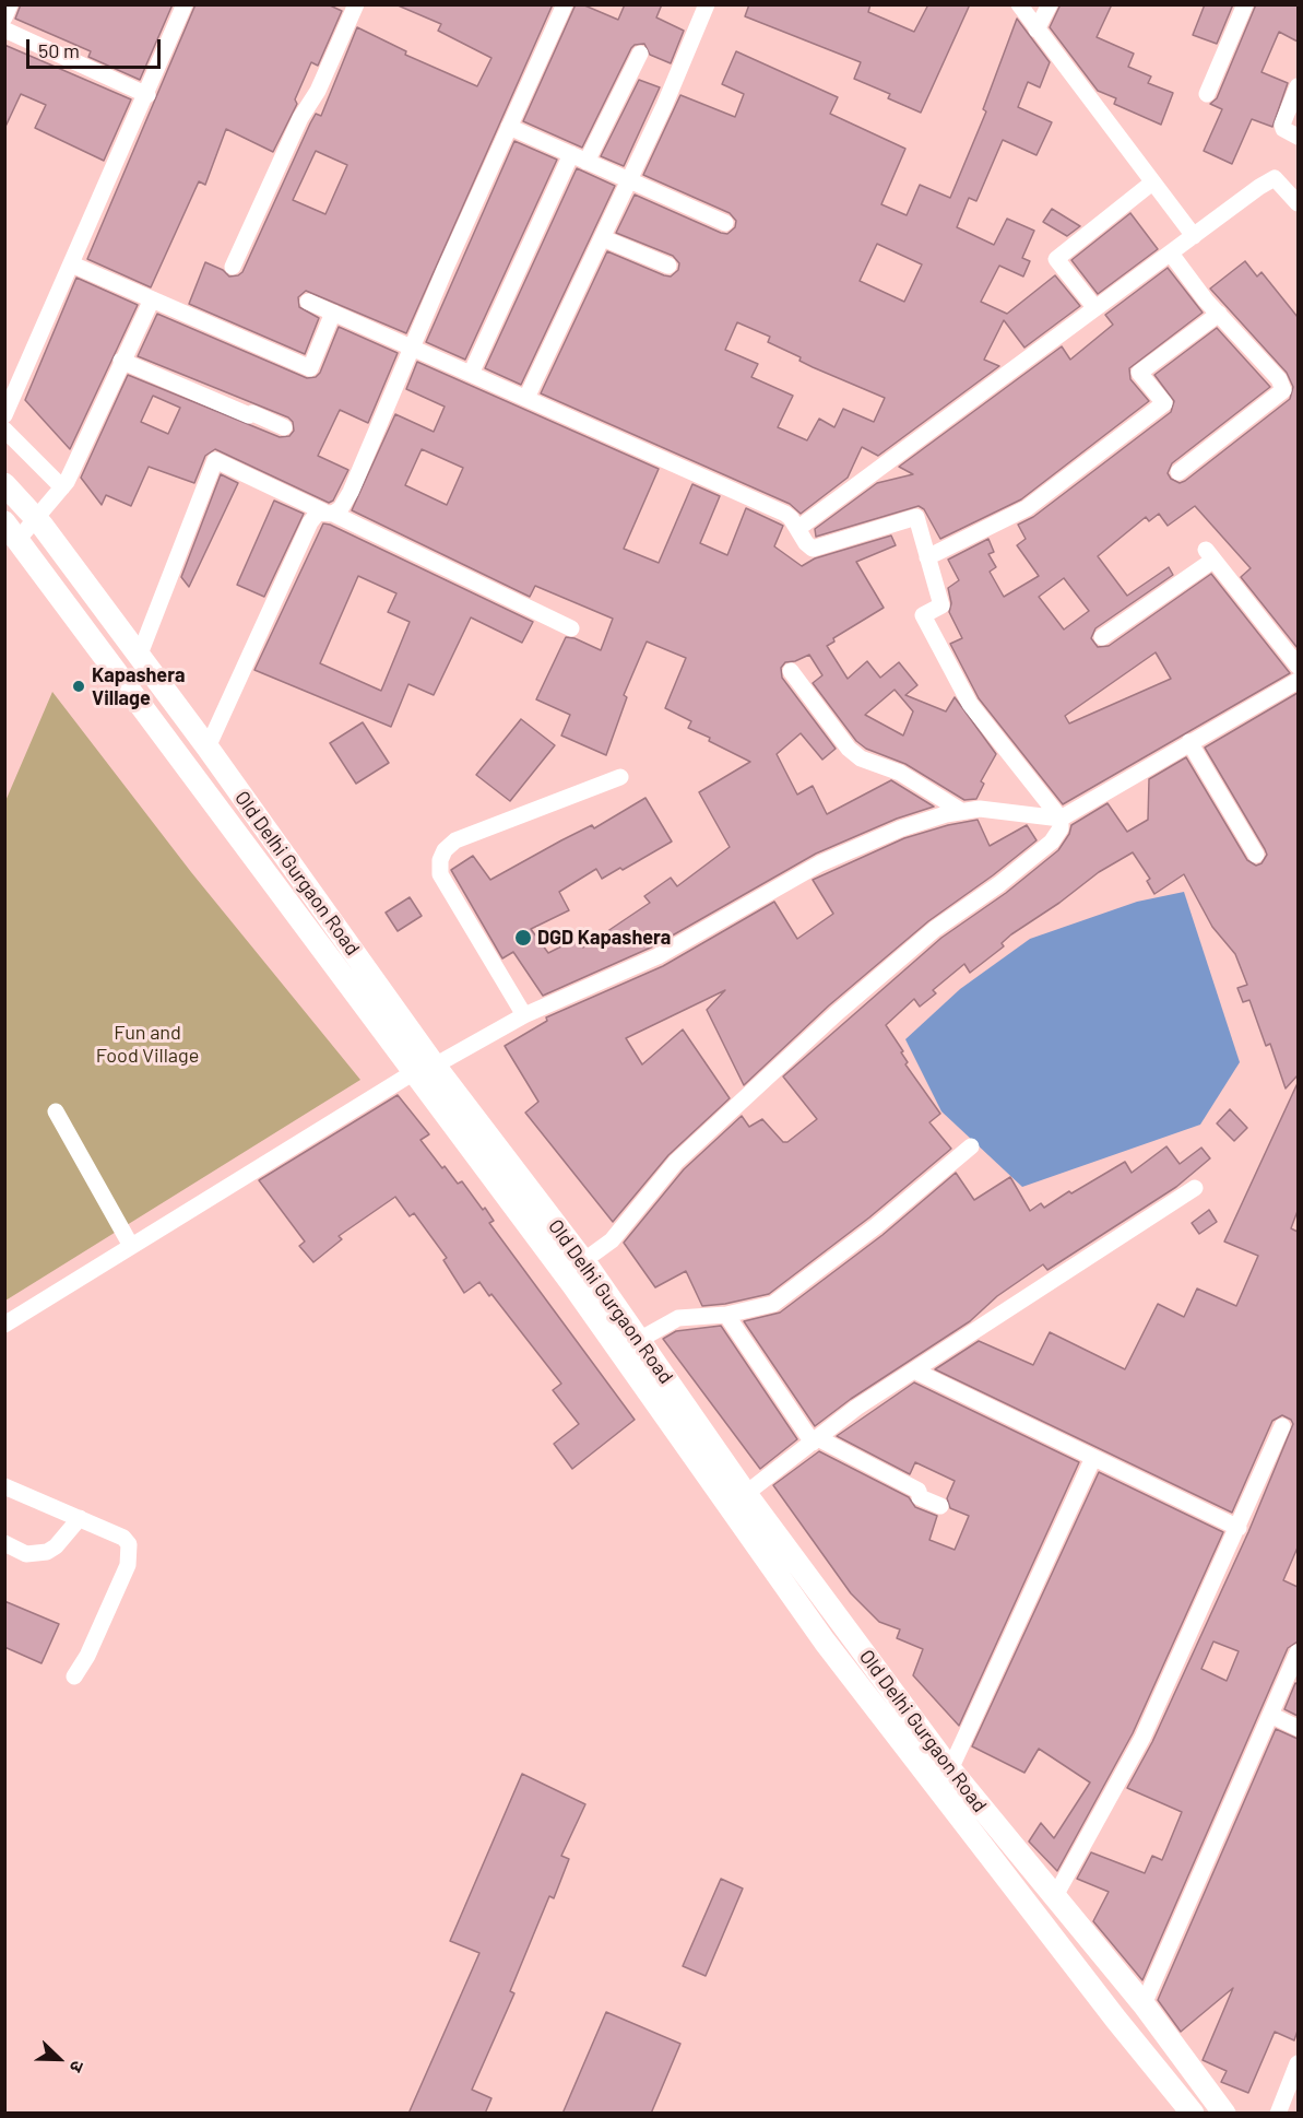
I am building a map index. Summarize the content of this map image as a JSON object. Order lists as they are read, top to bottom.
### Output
{
  "streets": {
    "main road": ["Old Delhi Gurgaon Road"]
  },
  "parks": ["Fun and Food Village"],
  "places": ["Kapashera Village", "DGD Kapashera"],
  "scale_bar": "50 m",
  "north": "bottom right"
}
